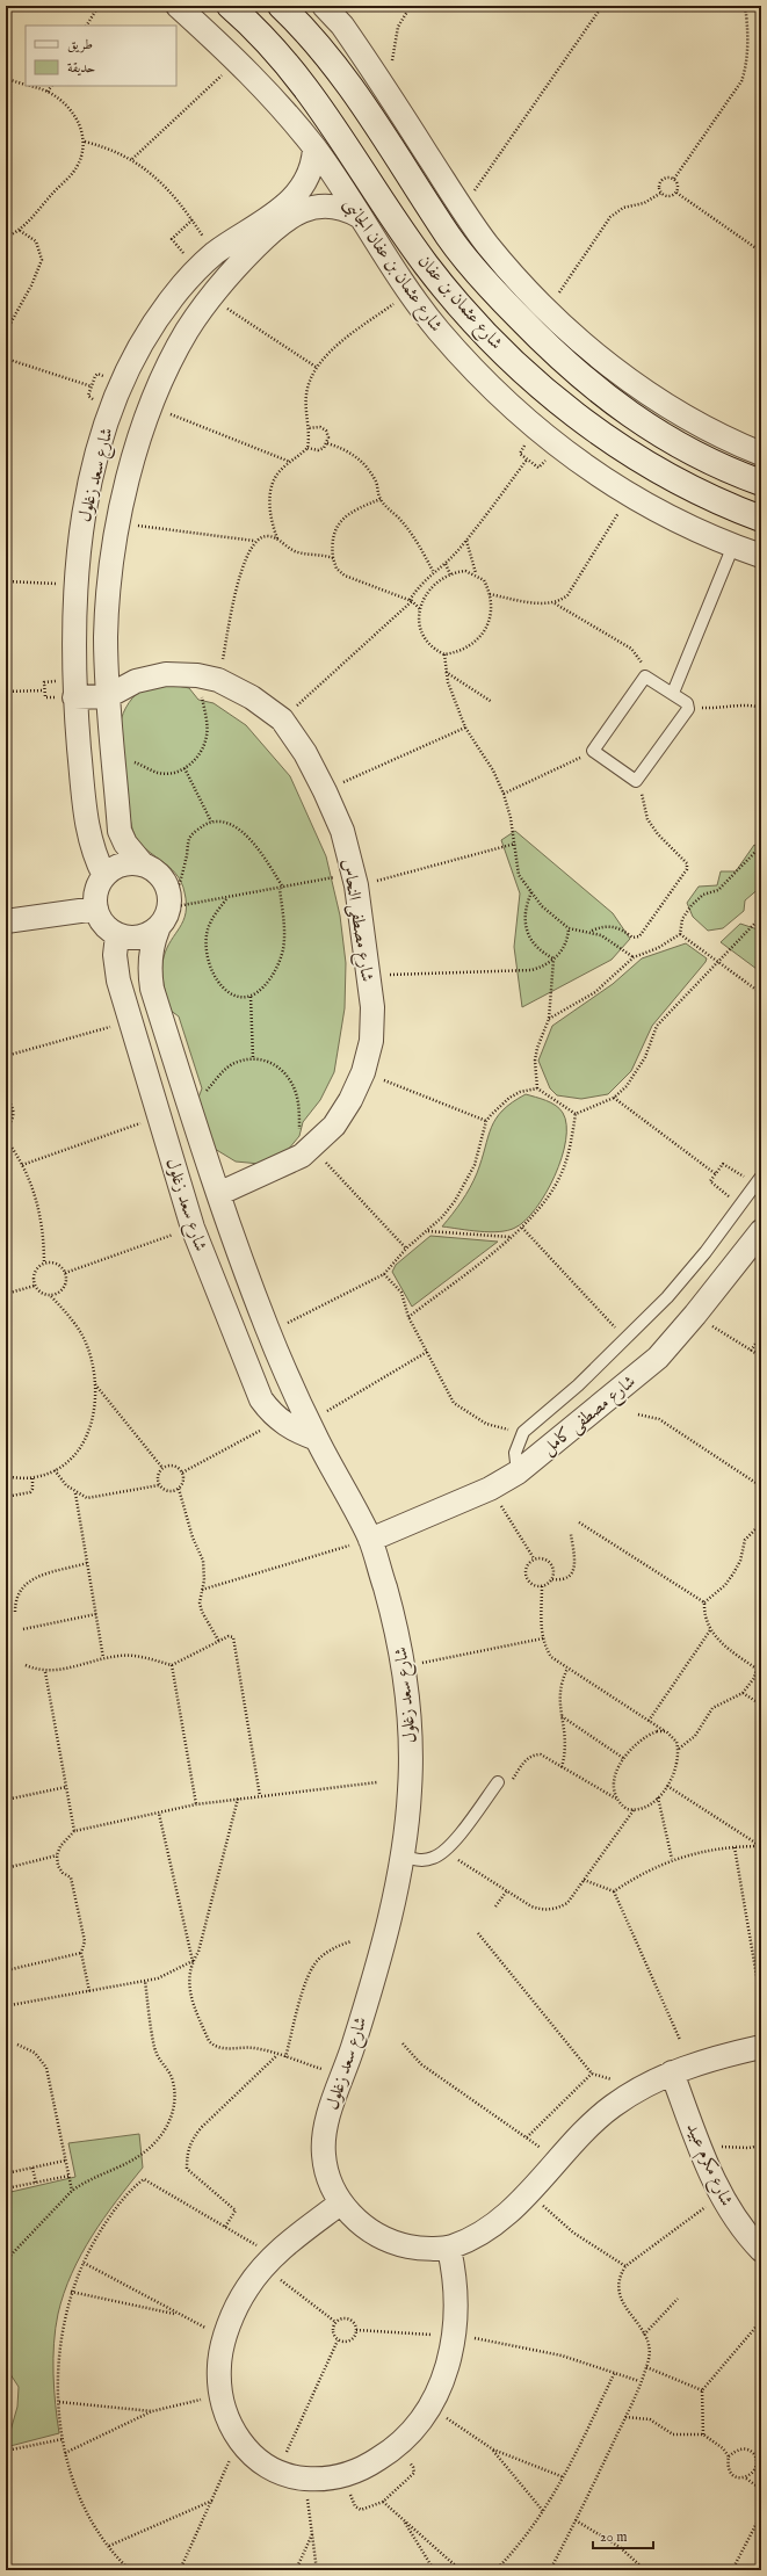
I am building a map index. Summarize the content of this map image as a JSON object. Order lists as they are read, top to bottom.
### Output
{
  "streets": {
    "street": [
      "شارع عثمان بن عفان الجانبى",
      "شارع عثمان بن عفان",
      "شارع سعد زغلول",
      "شارع مصطفى النحاس",
      "شارع مصطفى كامل",
      "شارع مكرم عبيد"
    ]
  },
  "crossings": [
    ["شارع عثمان بن عفان الجانبى", "شارع سعد زغلول"],
    ["شارع سعد زغلول", "شارع مصطفى النحاس"],
    ["شارع سعد زغلول", "شارع مصطفى كامل"],
    ["شارع سعد زغلول", "شارع مكرم عبيد"]
  ],
  "legend": ["طريق", "حديقة"],
  "scale_bar": "20 m"
}
